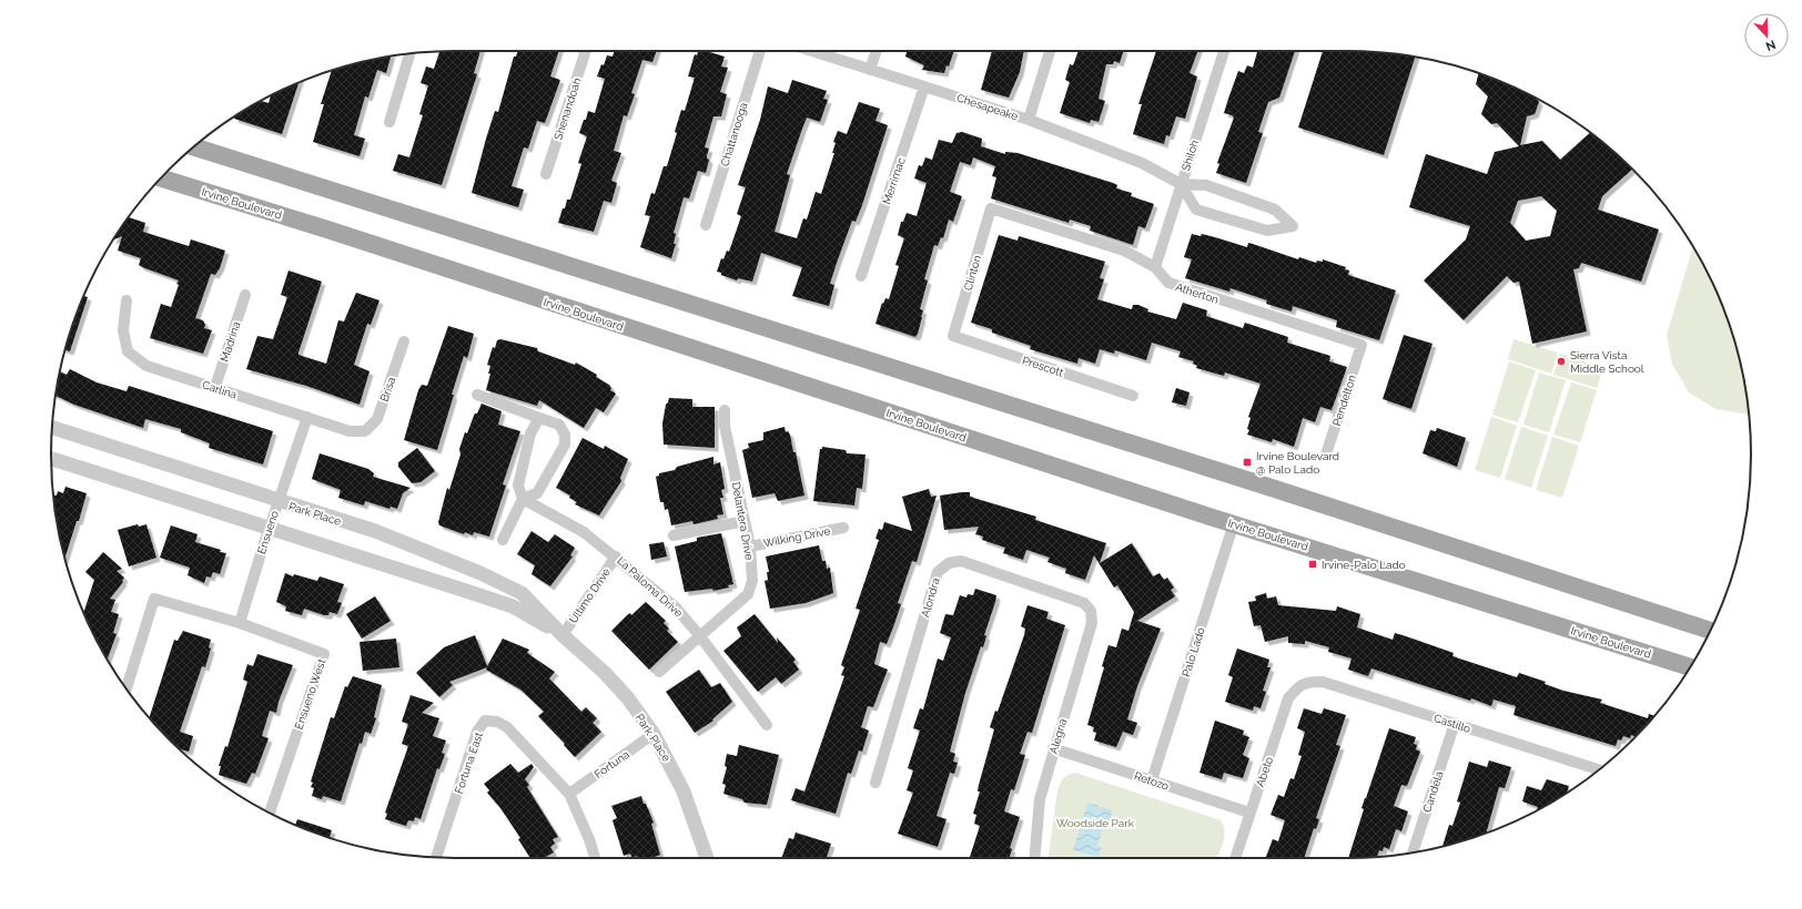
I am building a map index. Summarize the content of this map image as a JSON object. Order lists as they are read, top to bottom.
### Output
{
  "streets": {
    "main road": ["Irvine Boulevard"],
    "street": [
      "Chesapeake",
      "Shenandoah",
      "Chattanooga",
      "Shiloh",
      "Merrimac",
      "Clinton",
      "Atherton",
      "Madrina",
      "Prescott",
      "Carlina",
      "Brisa",
      "Pendelton",
      "Park Place",
      "Delantera Drive",
      "Ensueno",
      "Wilking Drive",
      "La Paloma Drive",
      "Ultimo Drive",
      "Alondra",
      "Palo Lado",
      "Ensueno West",
      "Castillo",
      "Alegria",
      "Fortuna East",
      "Fortuna",
      "Abeto",
      "Retozo",
      "Candela"
    ]
  },
  "crossings": [
    ["Chesapeake", "Shiloh"],
    ["Chesapeake", "Merrimac"],
    ["Shiloh", "Atherton"],
    ["Irvine Boulevard", "Palo Lado"],
    ["Clinton", "Atherton"],
    ["Clinton", "Prescott"],
    ["Atherton", "Pendelton"],
    ["Madrina", "Carlina"],
    ["Carlina", "Brisa"],
    ["Carlina", "Ensueno"],
    ["Park Place", "Ensueno"],
    ["Park Place", "Ultimo Drive"],
    ["Park Place", "Fortuna"],
    ["Delantera Drive", "Wilking Drive"],
    ["Delantera Drive", "La Paloma Drive"],
    ["Ensueno", "Ensueno West"],
    ["La Paloma Drive", "Ultimo Drive"],
    ["Alondra", "Alegria"],
    ["Palo Lado", "Retozo"],
    ["Castillo", "Abeto"],
    ["Castillo", "Candela"],
    ["Alegria", "Retozo"],
    ["Fortuna East", "Fortuna"],
    ["Abeto", "Retozo"]
  ],
  "parks": ["Woodside Park"],
  "places": {
    "other": ["Sierra Vista Middle School"],
    "transit": ["Irvine Boulevard @ Palo Lado", "Irvine-Palo Lado"]
  },
  "north": "bottom"
}
